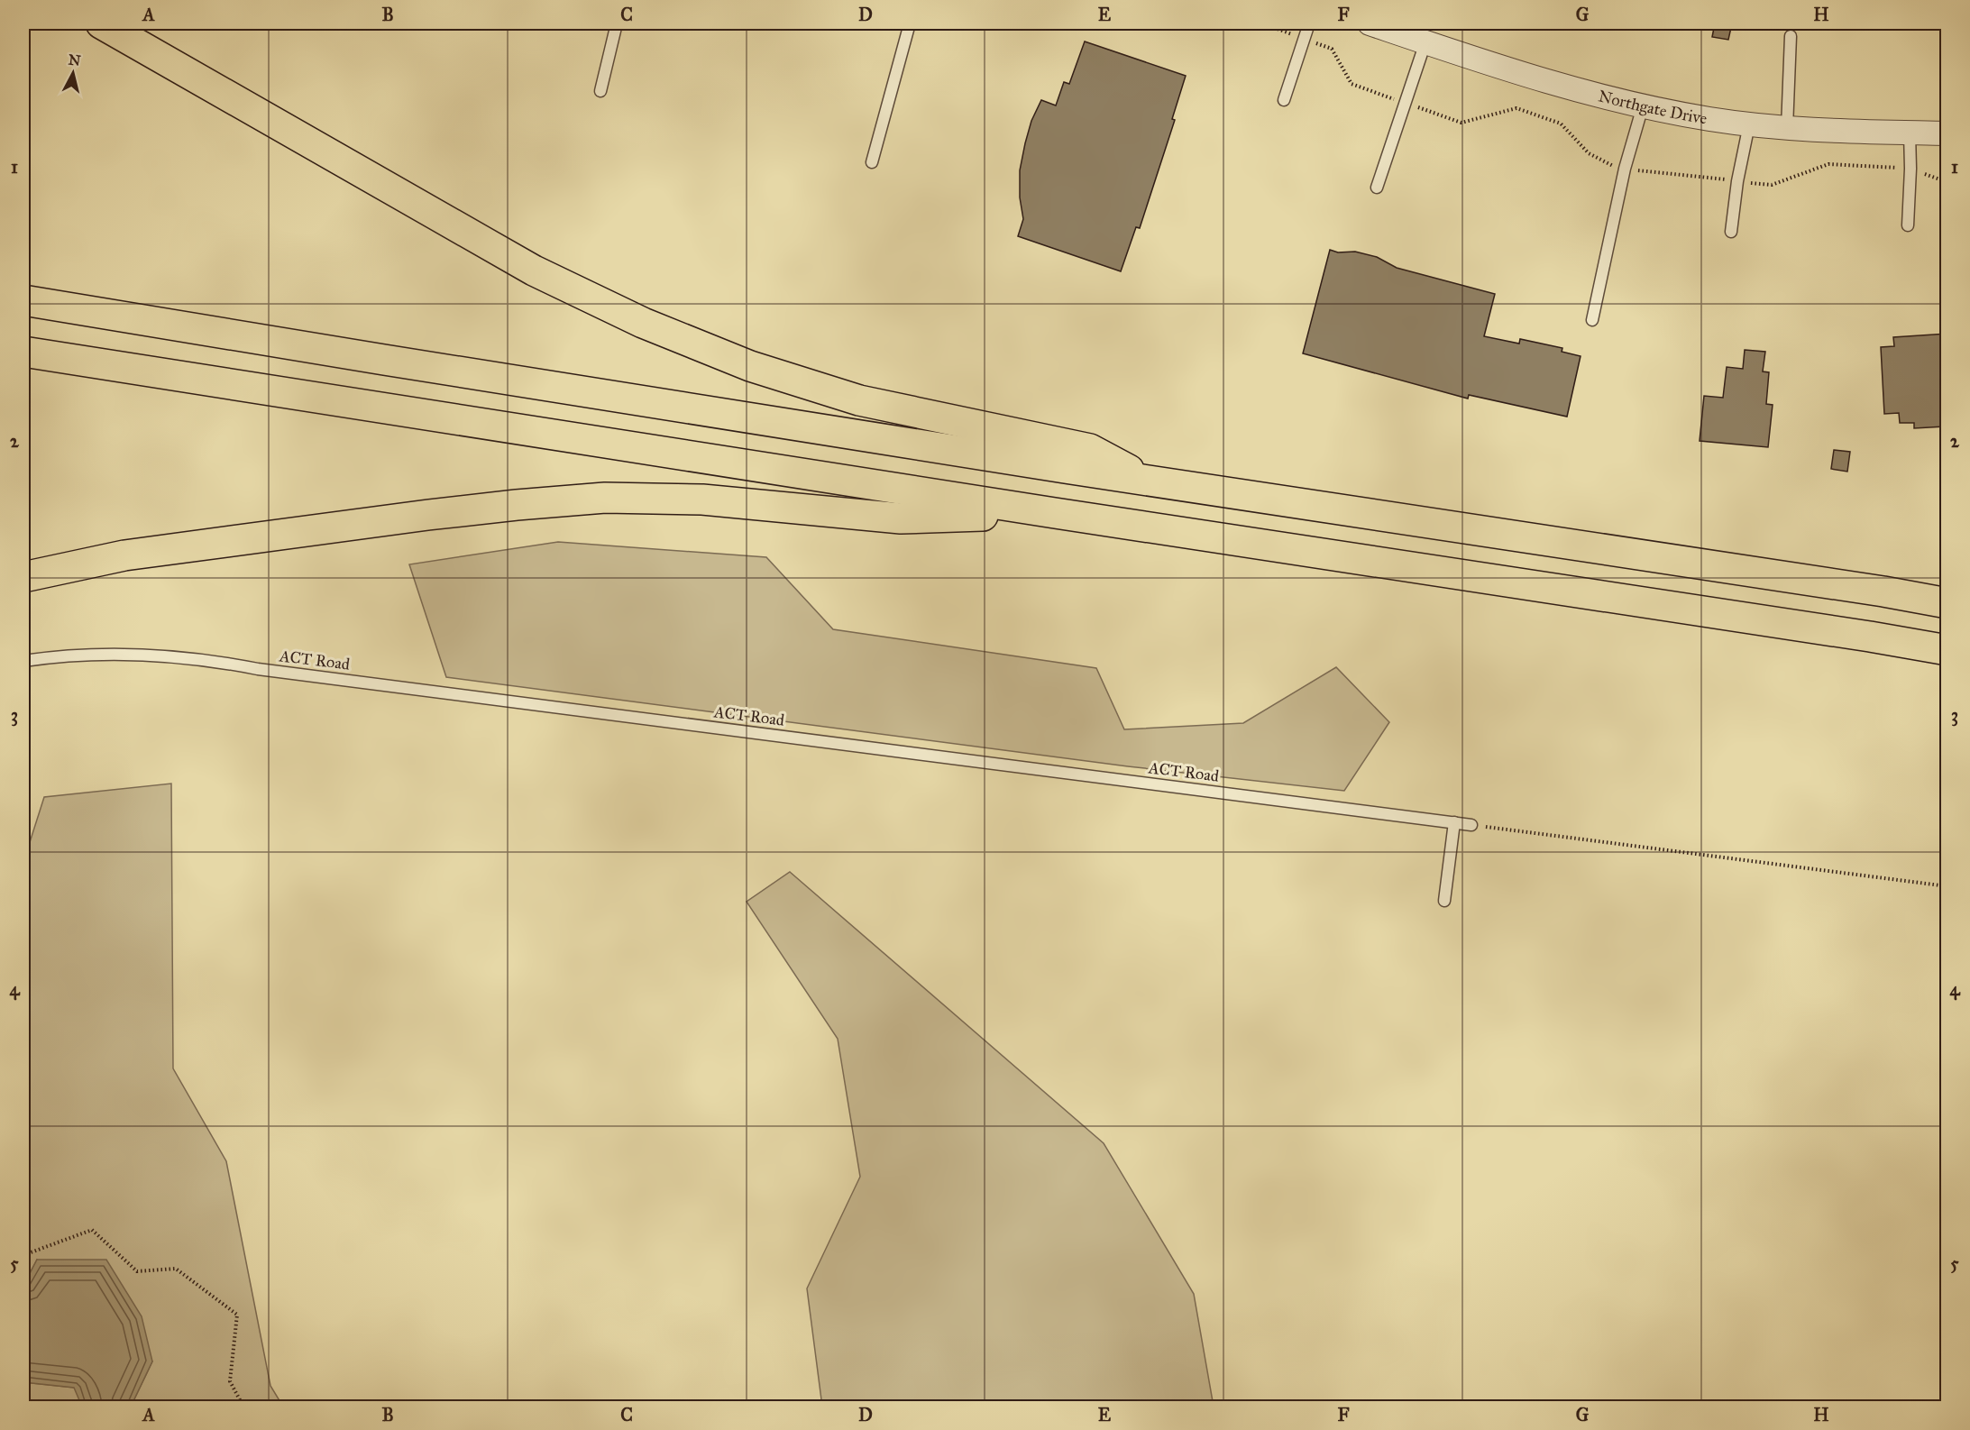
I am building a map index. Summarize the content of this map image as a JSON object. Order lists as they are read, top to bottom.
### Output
{
  "streets": {
    "street": ["Northgate Drive"],
    "lane": ["ACT Road"]
  },
  "north": "top",
  "grid": {
    "columns": [
      "A",
      "B",
      "C",
      "D",
      "E",
      "F",
      "G",
      "H"
    ],
    "rows": [
      "1",
      "2",
      "3",
      "4",
      "5"
    ]
  }
}
